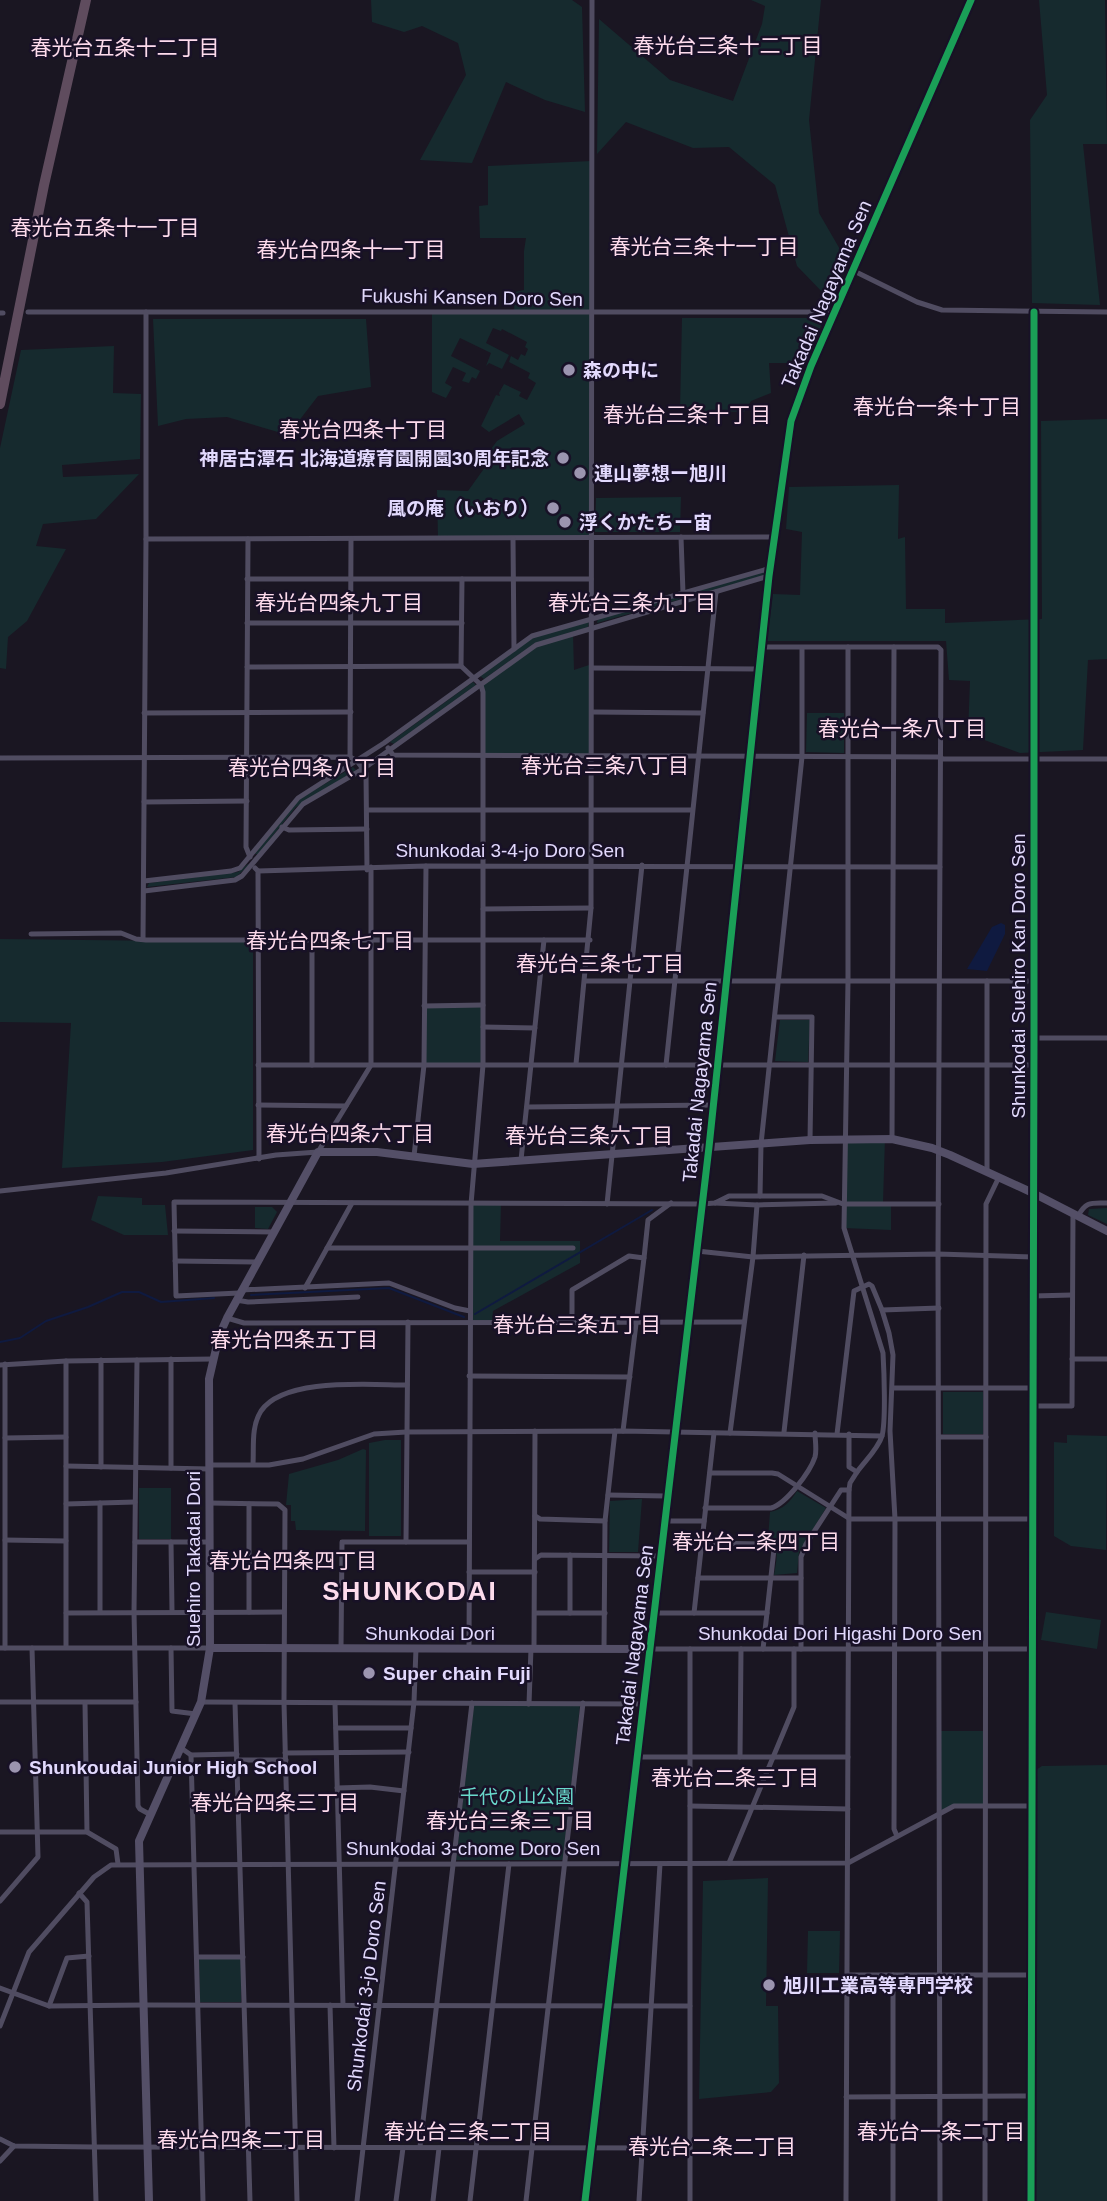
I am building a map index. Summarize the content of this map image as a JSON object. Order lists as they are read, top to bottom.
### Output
{
  "streets": {
    "street": [
      "Takadai Nagayama Sen",
      "Fukushi Kansen Doro Sen",
      "Shunkodai 3-4-jo Doro Sen",
      "Shunkodai Suehiro Kan Doro Sen",
      "Suehiro Takadai Dori",
      "Shunkodai Dori",
      "Shunkodai Dori Higashi Doro Sen",
      "Shunkodai 3-chome Doro Sen",
      "Shunkodai 3-jo Doro Sen"
    ]
  },
  "crossings": [
    ["Takadai Nagayama Sen", "Shunkodai 3-4-jo Doro Sen"],
    ["Takadai Nagayama Sen", "Shunkodai Dori"],
    ["Takadai Nagayama Sen", "Shunkodai Dori Higashi Doro Sen"],
    ["Takadai Nagayama Sen", "Shunkodai 3-chome Doro Sen"],
    ["Fukushi Kansen Doro Sen", "Shunkodai 3-4-jo Doro Sen"],
    ["Shunkodai 3-4-jo Doro Sen", "Suehiro Takadai Dori"],
    ["Shunkodai Suehiro Kan Doro Sen", "Shunkodai Dori Higashi Doro Sen"],
    ["Suehiro Takadai Dori", "Shunkodai Dori"],
    ["Suehiro Takadai Dori", "Shunkodai 3-chome Doro Sen"],
    ["Shunkodai Dori", "Shunkodai Dori Higashi Doro Sen"],
    ["Shunkodai Dori", "Shunkodai 3-jo Doro Sen"],
    ["Shunkodai 3-chome Doro Sen", "Shunkodai 3-jo Doro Sen"]
  ],
  "districts": [
    "春光台三条十二丁目",
    "春光台五条十二丁目",
    "春光台五条十一丁目",
    "春光台三条十一丁目",
    "春光台四条十一丁目",
    "春光台一条十丁目",
    "春光台三条十丁目",
    "春光台四条十丁目",
    "春光台四条九丁目",
    "春光台三条九丁目",
    "春光台一条八丁目",
    "春光台三条八丁目",
    "春光台四条八丁目",
    "春光台四条七丁目",
    "春光台三条七丁目",
    "春光台四条六丁目",
    "春光台三条六丁目",
    "春光台三条五丁目",
    "春光台四条五丁目",
    "春光台二条四丁目",
    "春光台四条四丁目",
    "SHUNKODAI",
    "春光台二条三丁目",
    "春光台四条三丁目",
    "春光台三条三丁目",
    "春光台三条二丁目",
    "春光台一条二丁目",
    "春光台四条二丁目",
    "春光台二条二丁目"
  ],
  "parks": ["千代の山公園"],
  "places": [
    "森の中に",
    "神居古潭石 北海道療育園開園30周年記念",
    "連山夢想ー旭川",
    "風の庵（いおり）",
    "浮くかたちー宙",
    "Super chain Fuji",
    "Shunkoudai Junior High School",
    "旭川工業高等専門学校"
  ]
}
